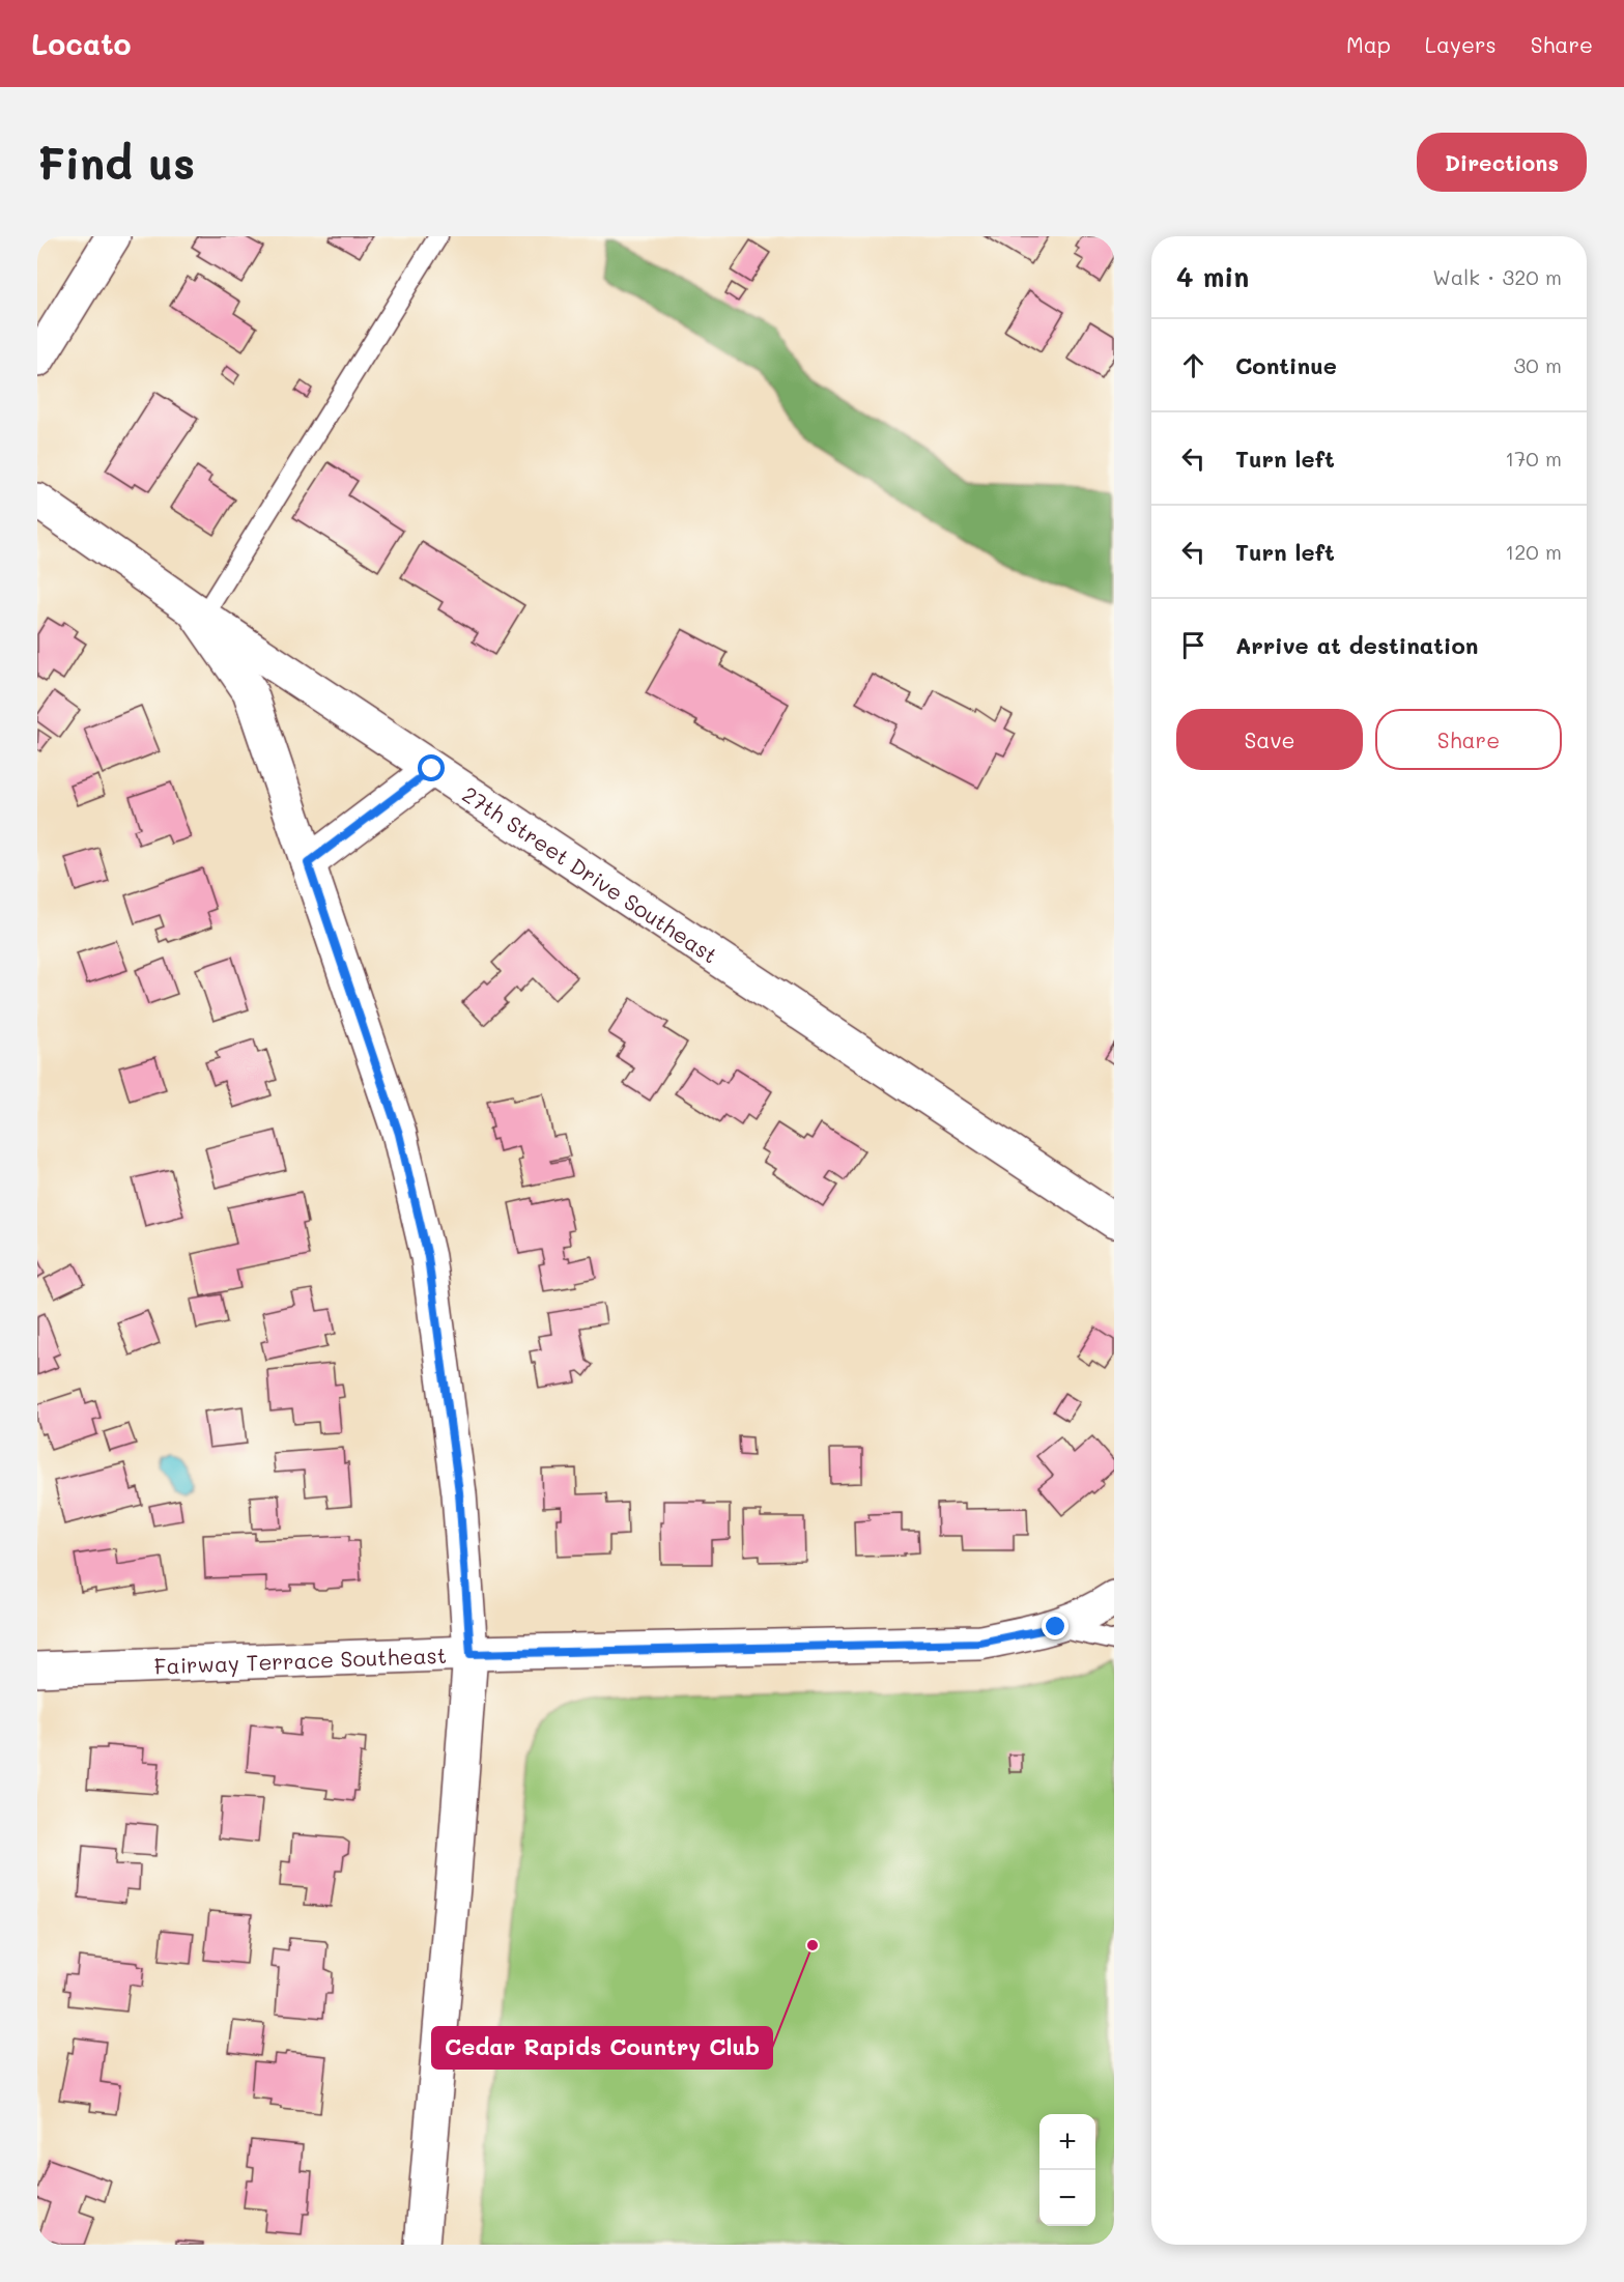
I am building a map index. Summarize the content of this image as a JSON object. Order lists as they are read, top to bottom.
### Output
{
  "streets": {
    "street": ["27th Street Drive Southeast", "Fairway Terrace Southeast"]
  },
  "places": ["Cedar Rapids Country Club"],
  "page": {
    "header": "Locato",
    "nav": ["Map", "Layers", "Share"],
    "buttons": [
      "Directions",
      ["Save", "Share"]
    ],
    "title": "Find us",
    "heading": ["4 min", "Walk · 320 m"],
    "list": [
      ["Continue", "30 m"],
      ["Turn left", "170 m"],
      ["Turn left", "120 m"],
      "Arrive at destination"
    ],
    "map_buttons": ["+", "−"]
  }
}
